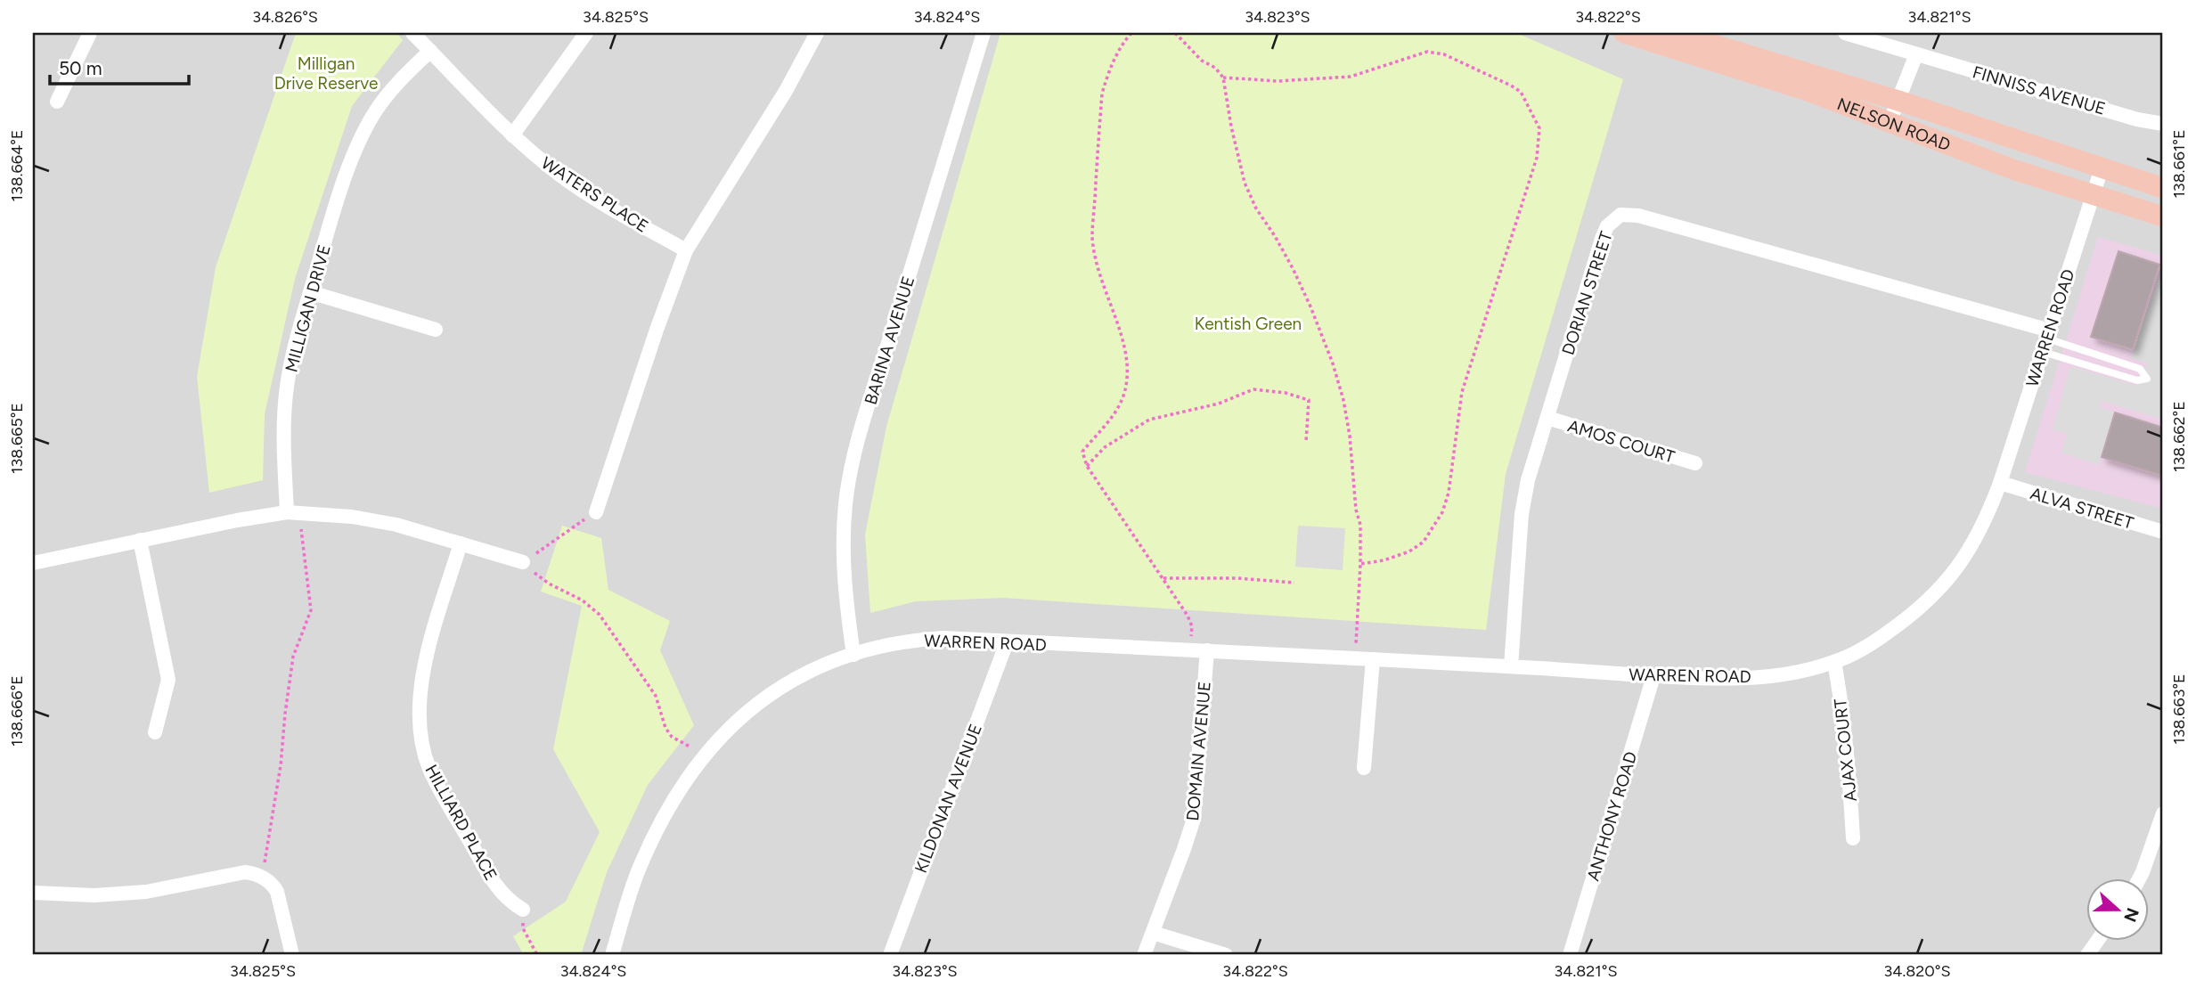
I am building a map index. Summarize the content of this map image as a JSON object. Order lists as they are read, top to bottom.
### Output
{
  "streets": {
    "main road": ["NELSON ROAD"],
    "street": [
      "FINNISS AVENUE",
      "WATERS PLACE",
      "DORIAN STREET",
      "MILLIGAN DRIVE",
      "WARREN ROAD",
      "BARINA AVENUE",
      "AMOS COURT",
      "ALVA STREET",
      "AJAX COURT",
      "DOMAIN AVENUE",
      "KILDONAN AVENUE",
      "ANTHONY ROAD",
      "HILLIARD PLACE"
    ]
  },
  "crossings": [
    ["NELSON ROAD", "WARREN ROAD"],
    ["WATERS PLACE", "MILLIGAN DRIVE"],
    ["DORIAN STREET", "WARREN ROAD"],
    ["DORIAN STREET", "AMOS COURT"],
    ["WARREN ROAD", "BARINA AVENUE"],
    ["WARREN ROAD", "ALVA STREET"],
    ["WARREN ROAD", "AJAX COURT"],
    ["WARREN ROAD", "DOMAIN AVENUE"],
    ["WARREN ROAD", "KILDONAN AVENUE"],
    ["WARREN ROAD", "ANTHONY ROAD"]
  ],
  "parks": ["Milligan Drive Reserve", "Kentish Green"],
  "scale_bar": "50 m",
  "north": "right",
  "coordinates": [
    "34.826°S",
    "34.825°S",
    "34.824°S",
    "34.823°S",
    "34.822°S",
    "34.821°S",
    "138.661°E",
    "138.664°E",
    "138.662°E",
    "138.665°E",
    "138.663°E",
    "138.666°E",
    "34.820°S"
  ]
}
